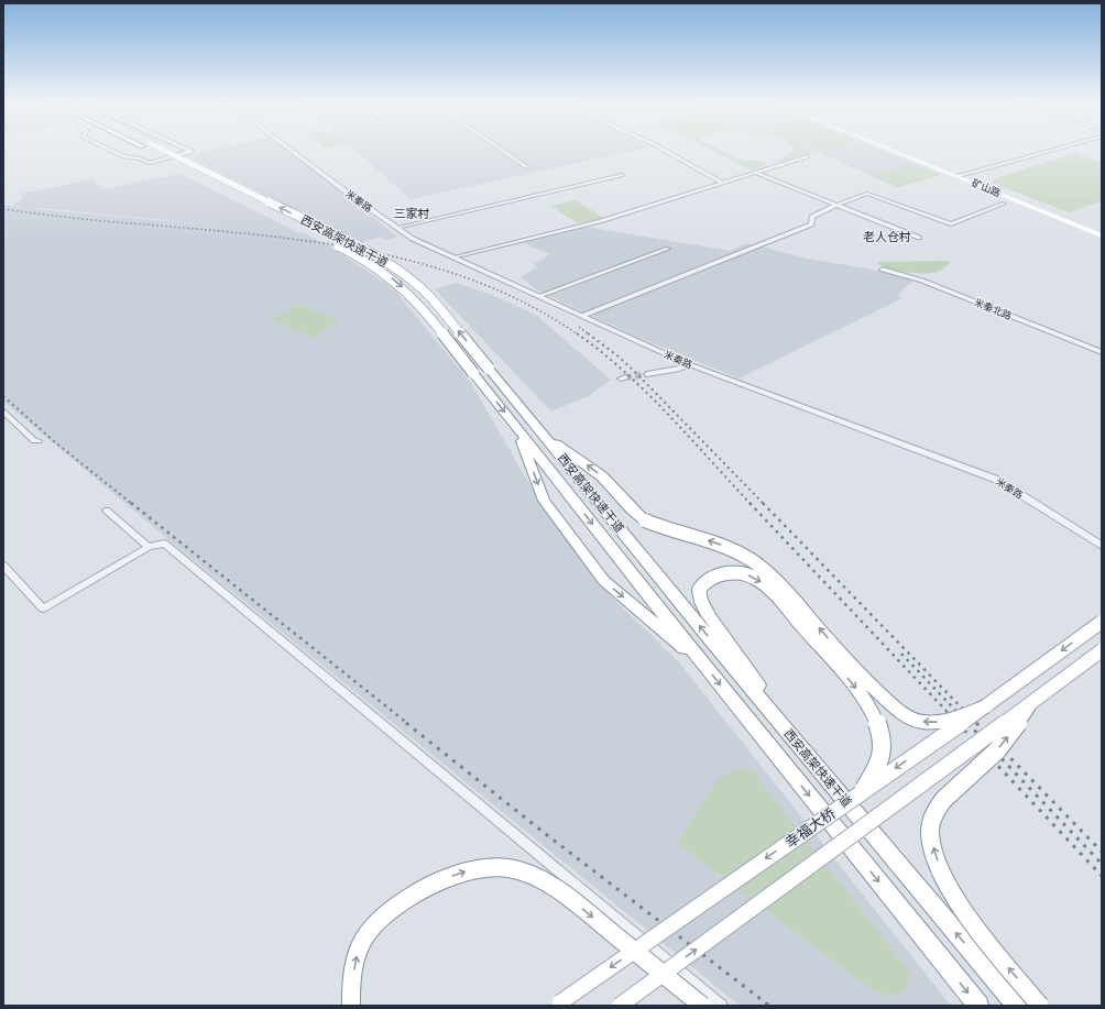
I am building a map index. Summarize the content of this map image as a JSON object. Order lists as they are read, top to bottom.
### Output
{
  "streets": {
    "highway": ["西安高架快速干道"],
    "main road": ["矿山路", "幸福大桥"],
    "street": ["米秦路", "米秦北路"]
  },
  "districts": ["三家村", "老人仓村"]
}
